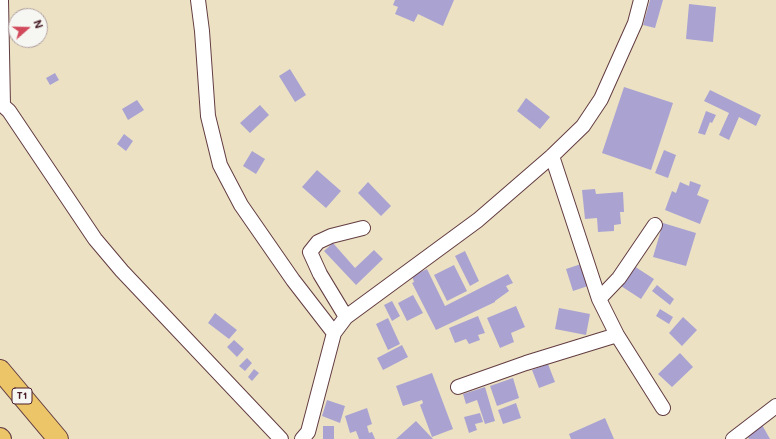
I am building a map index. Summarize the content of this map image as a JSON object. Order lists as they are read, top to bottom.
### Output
{
  "streets": {
    "highway": ["T1"]
  },
  "north": "right"
}
